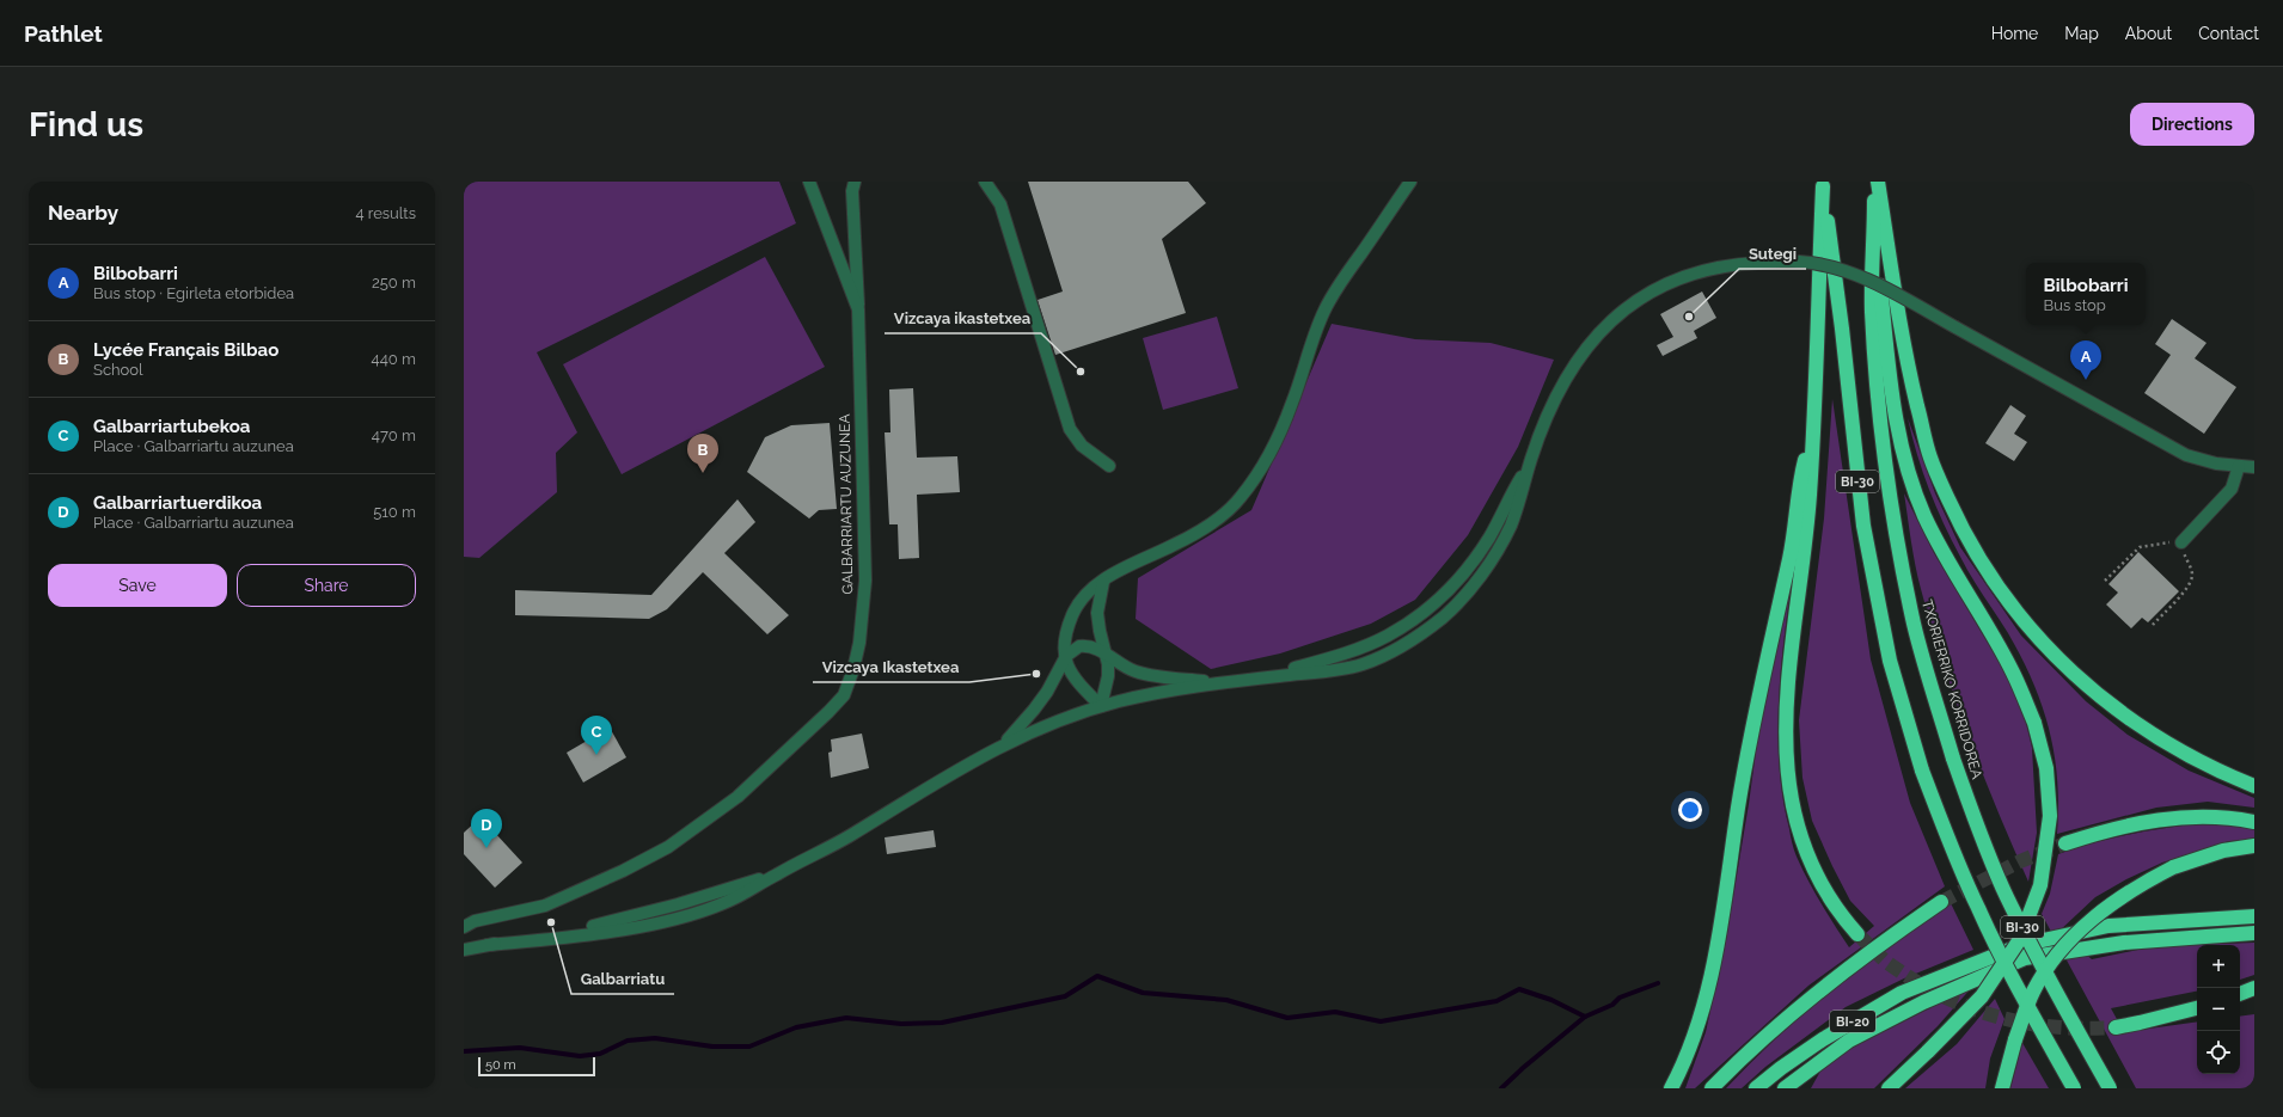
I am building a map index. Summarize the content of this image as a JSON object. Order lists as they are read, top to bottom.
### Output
{
  "streets": {
    "highway": ["BI-30", "TXORIERRIKO KORRIDOREA", "BI-20"],
    "street": ["GALBARRIARTU AUZUNEA"]
  },
  "places": [
    "Sutegi",
    "Vizcaya ikastetxea",
    "Vizcaya Ikastetxea",
    "Galbarriatu"
  ],
  "scale_bar": "50 m",
  "page": {
    "header": "Pathlet",
    "nav": [
      "Home",
      "Map",
      "About",
      "Contact"
    ],
    "buttons": [
      "Directions",
      ["Save", "Share"]
    ],
    "title": "Find us",
    "heading": ["Nearby", "4 results"],
    "list": [
      {
        "mark": "A",
        "name": "Bilbobarri",
        "note": "Bus stop · Egirleta etorbidea",
        "value": "250 m"
      },
      {
        "mark": "B",
        "name": "Lycée Français Bilbao",
        "note": "School",
        "value": "440 m"
      },
      {
        "mark": "C",
        "name": "Galbarriartubekoa",
        "note": "Place · Galbarriartu auzunea",
        "value": "470 m"
      },
      {
        "mark": "D",
        "name": "Galbarriartuerdikoa",
        "note": "Place · Galbarriartu auzunea",
        "value": "510 m"
      }
    ],
    "popup": ["Bilbobarri", "Bus stop"],
    "pins": [
      "A",
      "B",
      "C",
      "D"
    ],
    "map_buttons": ["+", "−"],
    "scale": "50 m"
  }
}
